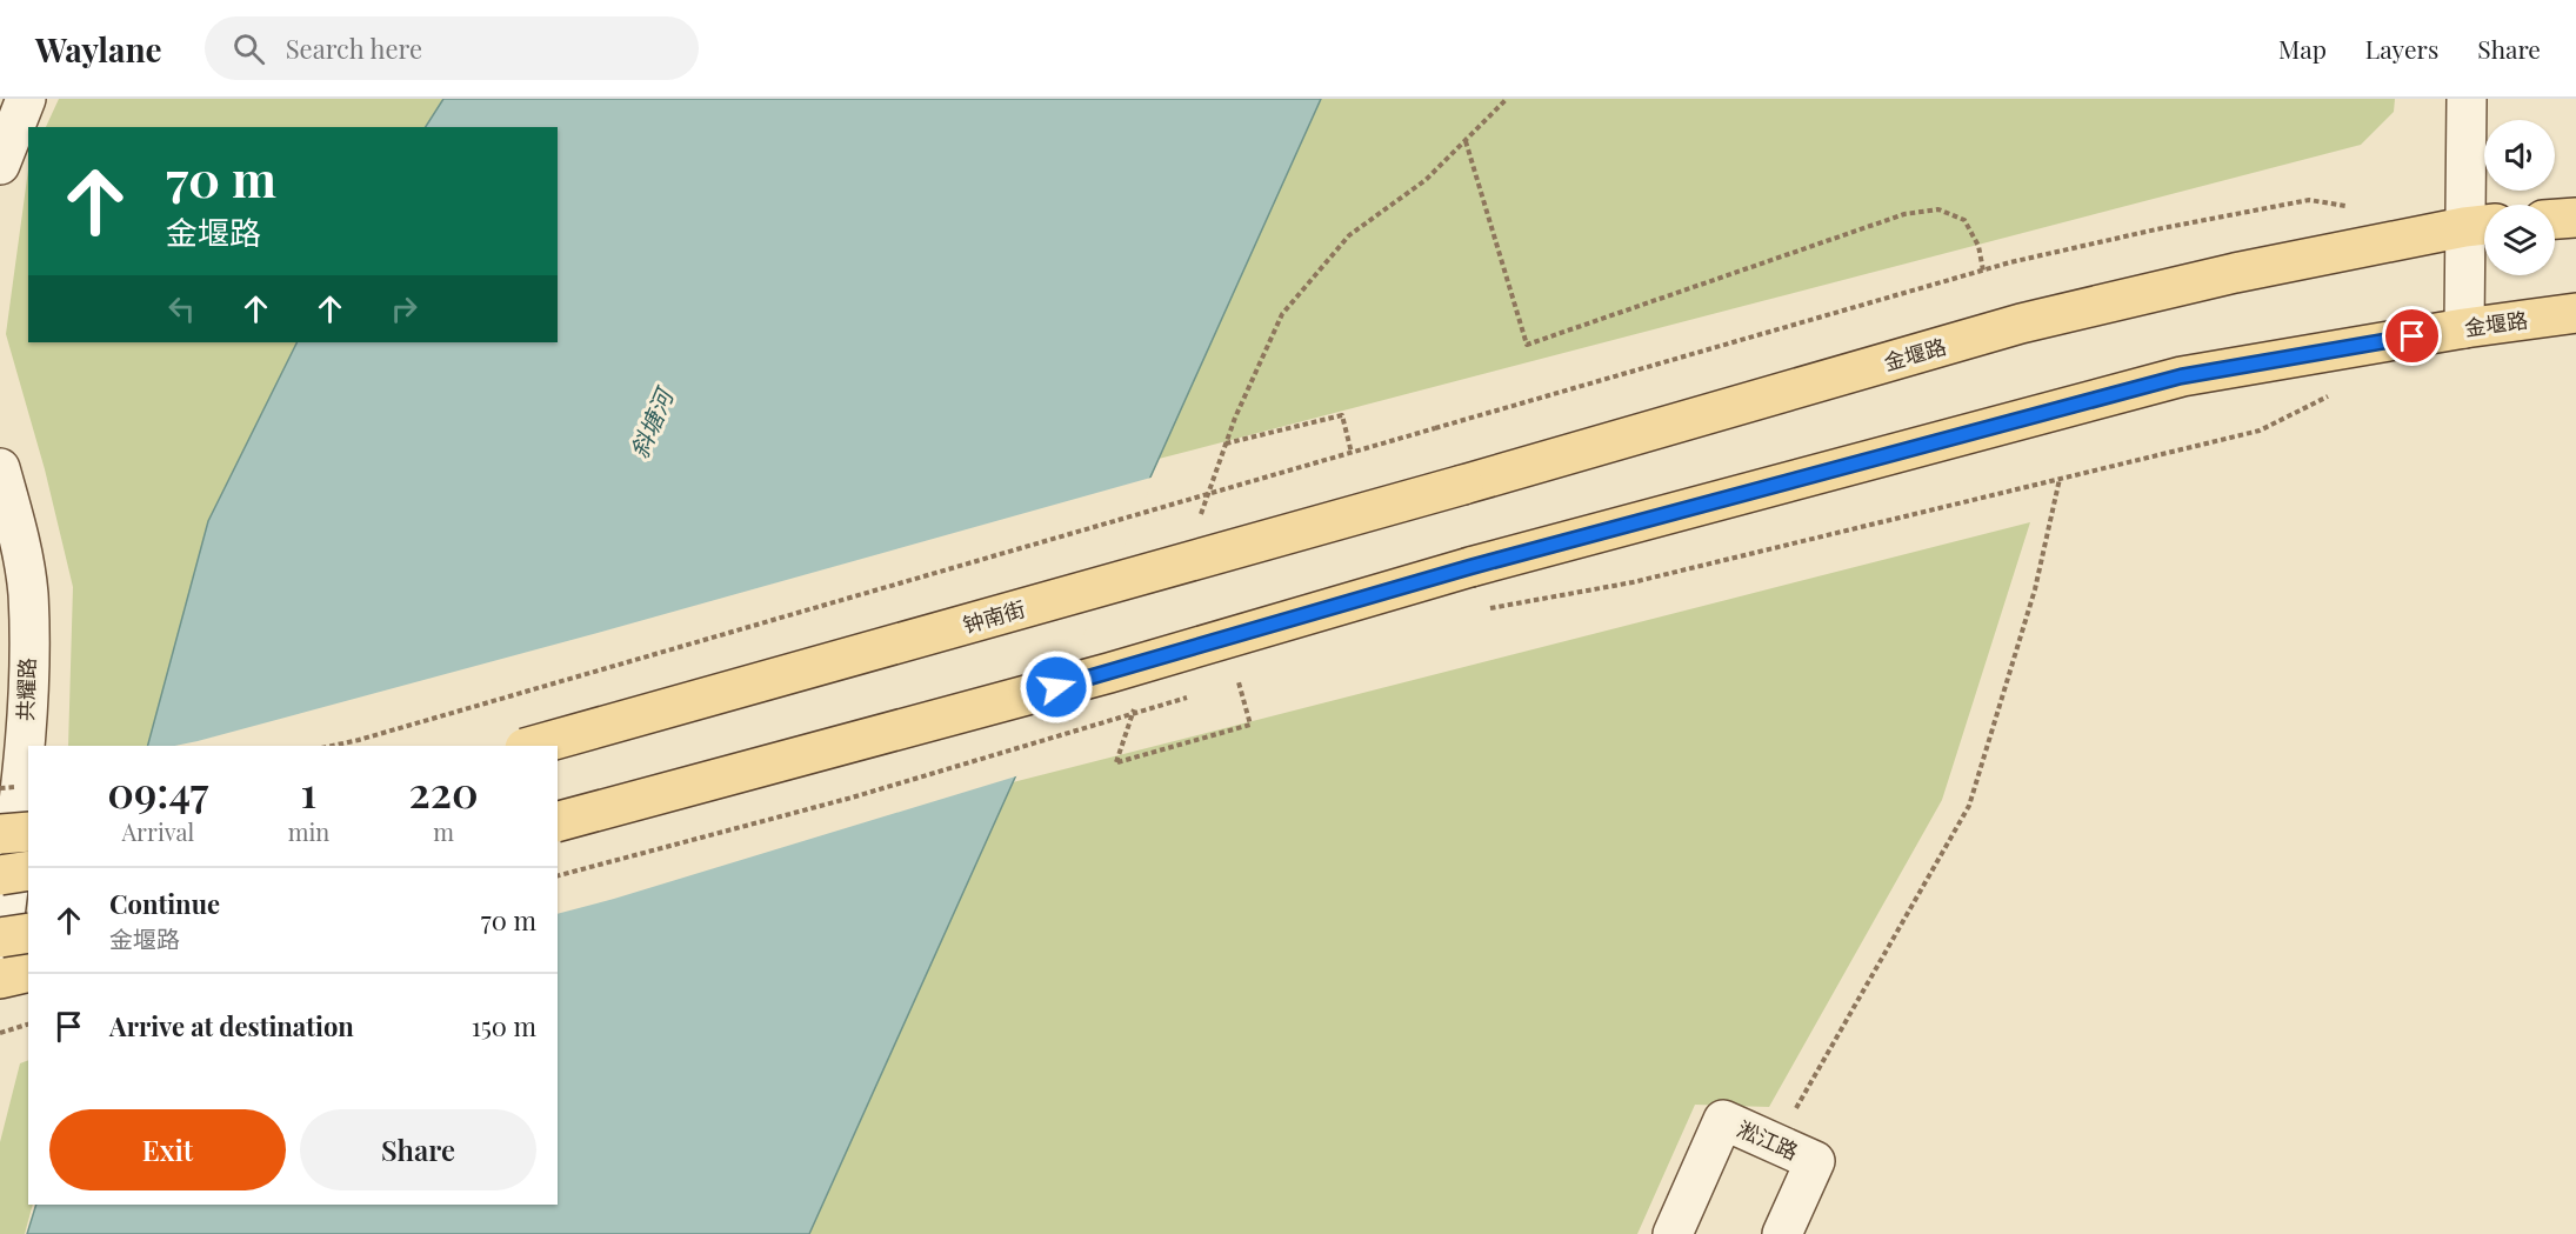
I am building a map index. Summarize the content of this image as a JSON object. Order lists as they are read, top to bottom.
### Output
{
  "streets": {
    "main road": ["金堰路", "钟南街"],
    "street": ["共耀路", "淞江路"]
  },
  "crossings": [
    ["金堰路", "钟南街"]
  ],
  "water": ["斜塘河"],
  "page": {
    "header": "Waylane",
    "search": "Search here",
    "nav": ["Map", "Layers", "Share"],
    "turn": ["70 m", "金堰路"],
    "eta": [
      "09:47",
      "Arrival",
      "1",
      "min",
      "220",
      "m"
    ],
    "list": [
      {
        "name": "Continue",
        "note": "金堰路",
        "value": "70 m"
      },
      {
        "name": "Arrive at destination",
        "value": "150 m"
      }
    ],
    "buttons": ["Exit", "Share"]
  }
}
